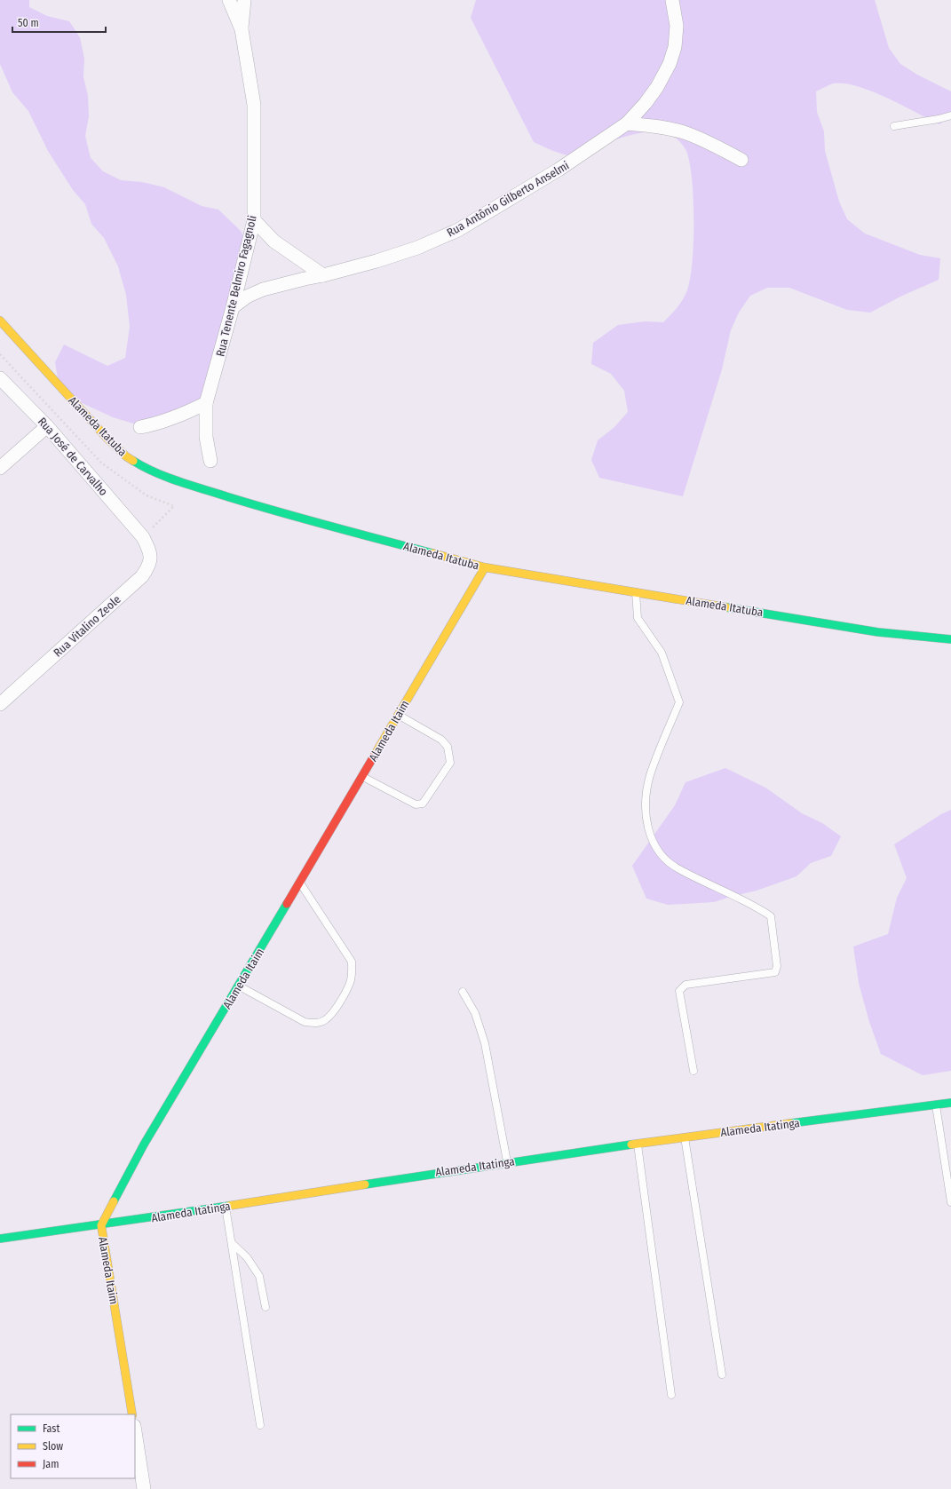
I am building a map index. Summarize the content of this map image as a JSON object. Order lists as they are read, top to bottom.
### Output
{
  "streets": {
    "street": [
      "Rua Antônio Gilberto Anselmi",
      "Rua Tenente Belmiro Fagagnoli",
      "Alameda Itatuba",
      "Rua José de Carvalho",
      "Rua Vitalino Zeole",
      "Alameda Itaim",
      "Alameda Itatinga"
    ]
  },
  "crossings": [
    ["Rua Antônio Gilberto Anselmi", "Rua Tenente Belmiro Fagagnoli"],
    ["Alameda Itatuba", "Alameda Itaim"],
    ["Rua José de Carvalho", "Rua Vitalino Zeole"],
    ["Alameda Itaim", "Alameda Itatinga"]
  ],
  "legend": ["Fast", "Slow", "Jam"],
  "scale_bar": "50 m"
}
